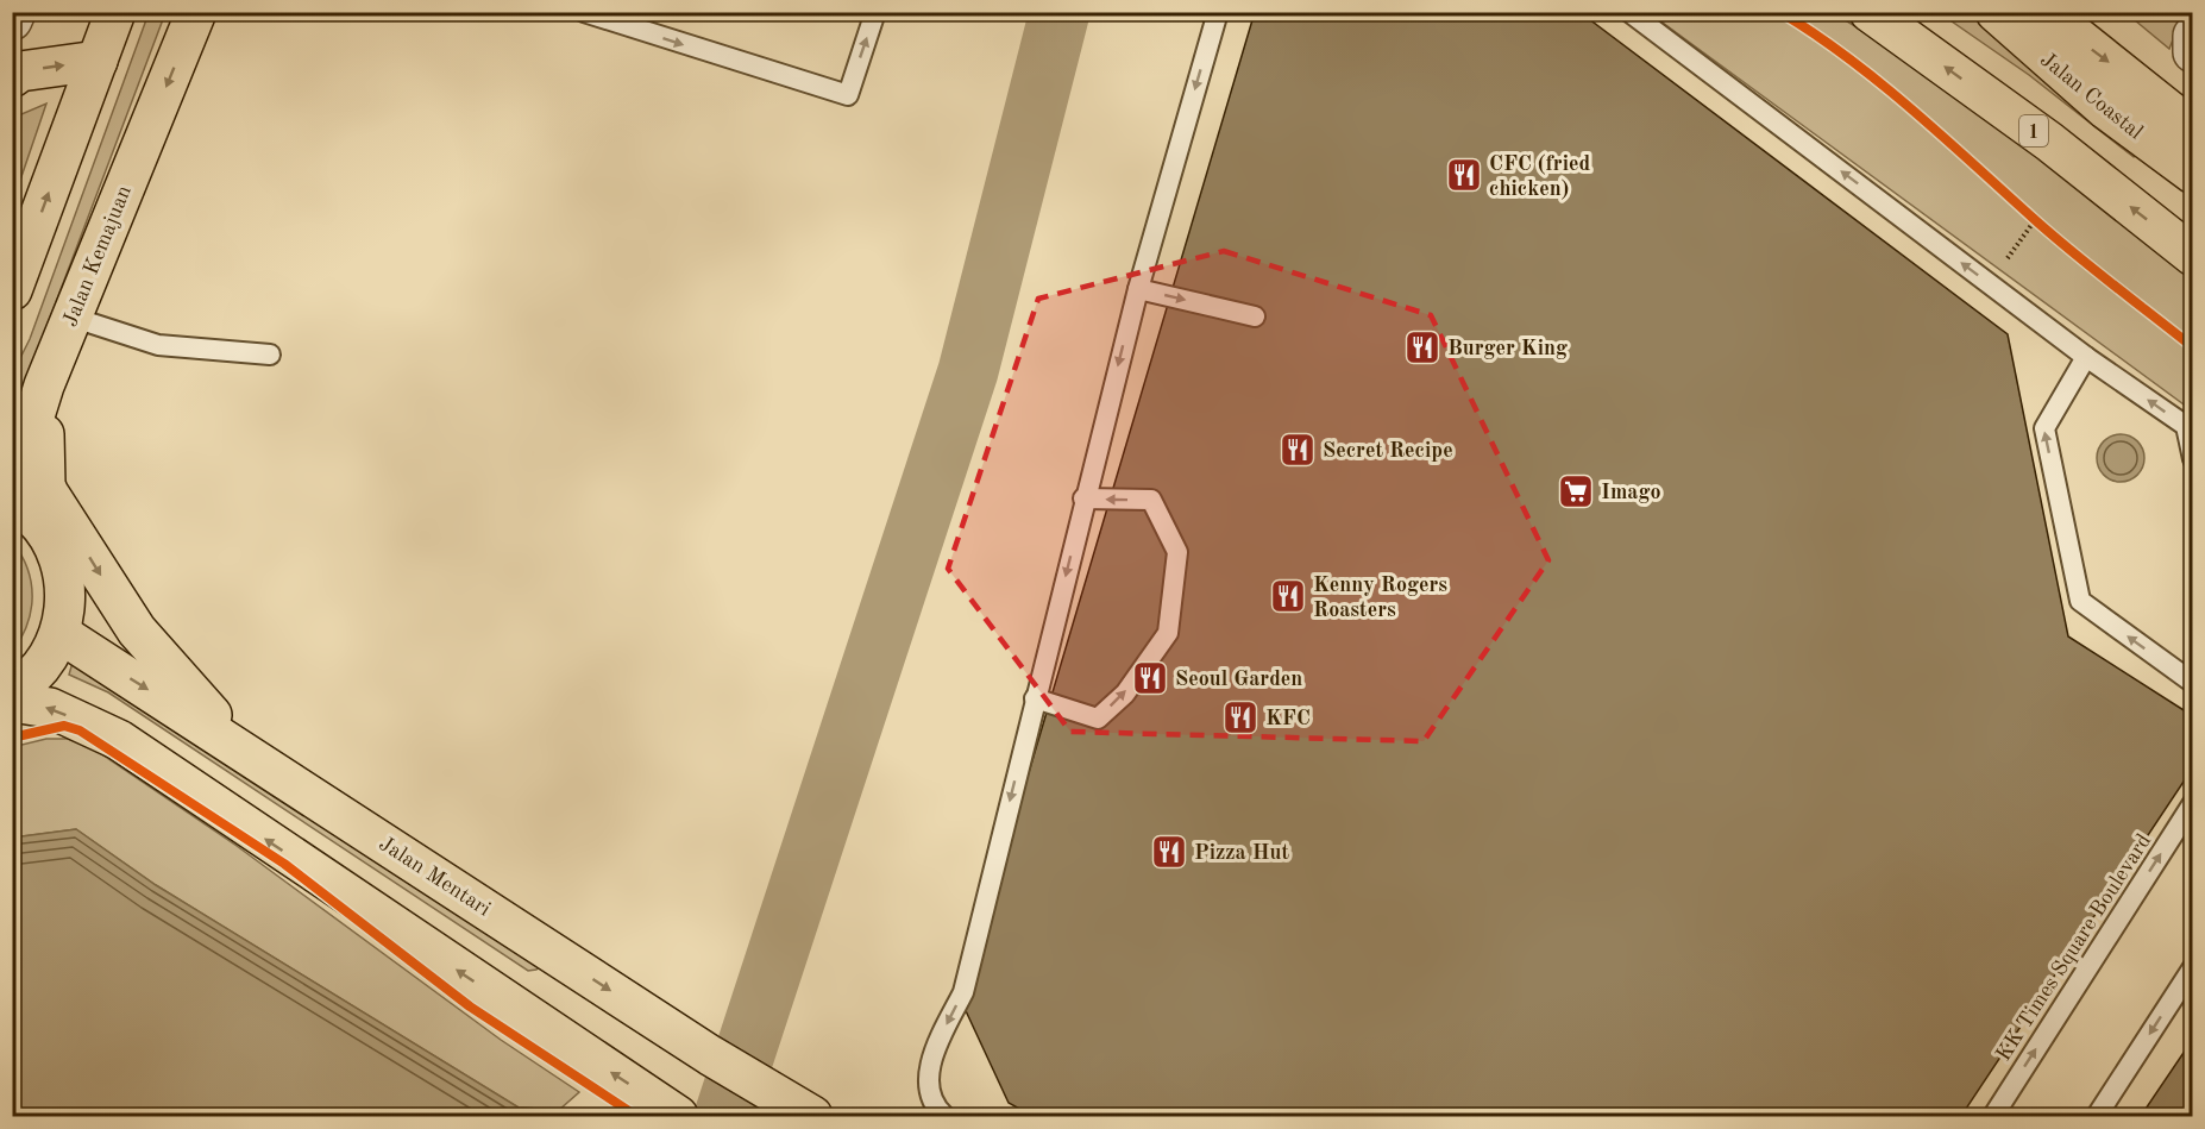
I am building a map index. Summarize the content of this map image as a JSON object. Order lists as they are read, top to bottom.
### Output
{
  "streets": {
    "main road": [
      "Jalan Coastal",
      "1",
      "Jalan Kemajuan",
      "Jalan Mentari"
    ],
    "lane": ["KK Times Square Boulevard"]
  },
  "places": {
    "restaurant": [
      "CFC (fried chicken)",
      "Burger King",
      "Secret Recipe",
      "Kenny Rogers Roasters",
      "Seoul Garden",
      "KFC",
      "Pizza Hut"
    ],
    "supermarket": ["Imago"]
  }
}
